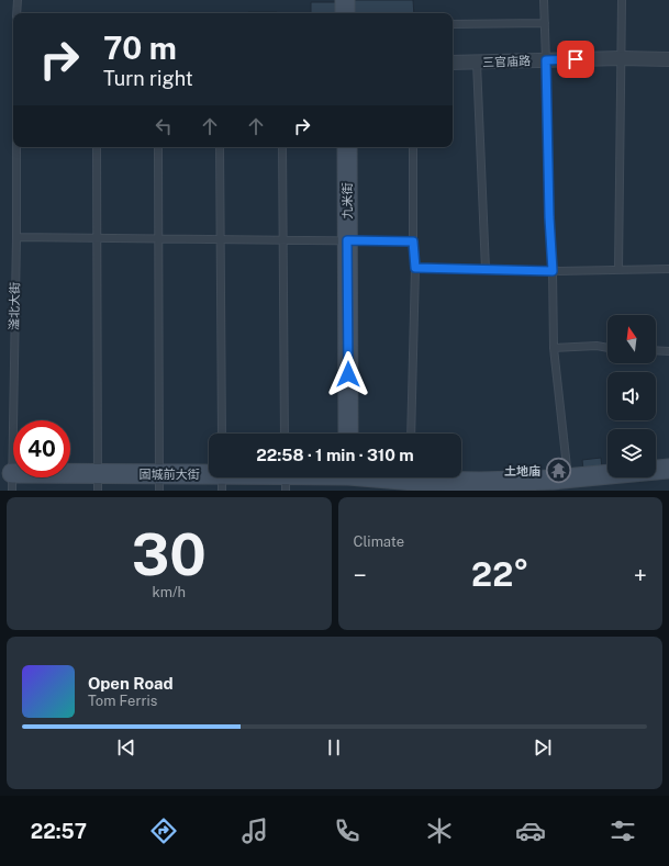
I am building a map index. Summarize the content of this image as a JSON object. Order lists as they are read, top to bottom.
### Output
{
  "streets": {
    "street": ["三官庙路", "九米街", "固城前大街"],
    "lane": ["滏北大街"]
  },
  "crossings": [
    ["滏北大街", "固城前大街"]
  ],
  "places": {
    "temple": ["土地庙"]
  },
  "north": "top",
  "page": {
    "turn": ["70 m", "Turn right"],
    "limit": "40",
    "trip": "22:58 · 1 min · 310 m",
    "tile": [
      ["30", "km/h"],
      "Climate"
    ],
    "heat": ["−", "22°", "+"],
    "song": ["Open Road", "Tom Ferris"],
    "tabs": "22:57"
  }
}
